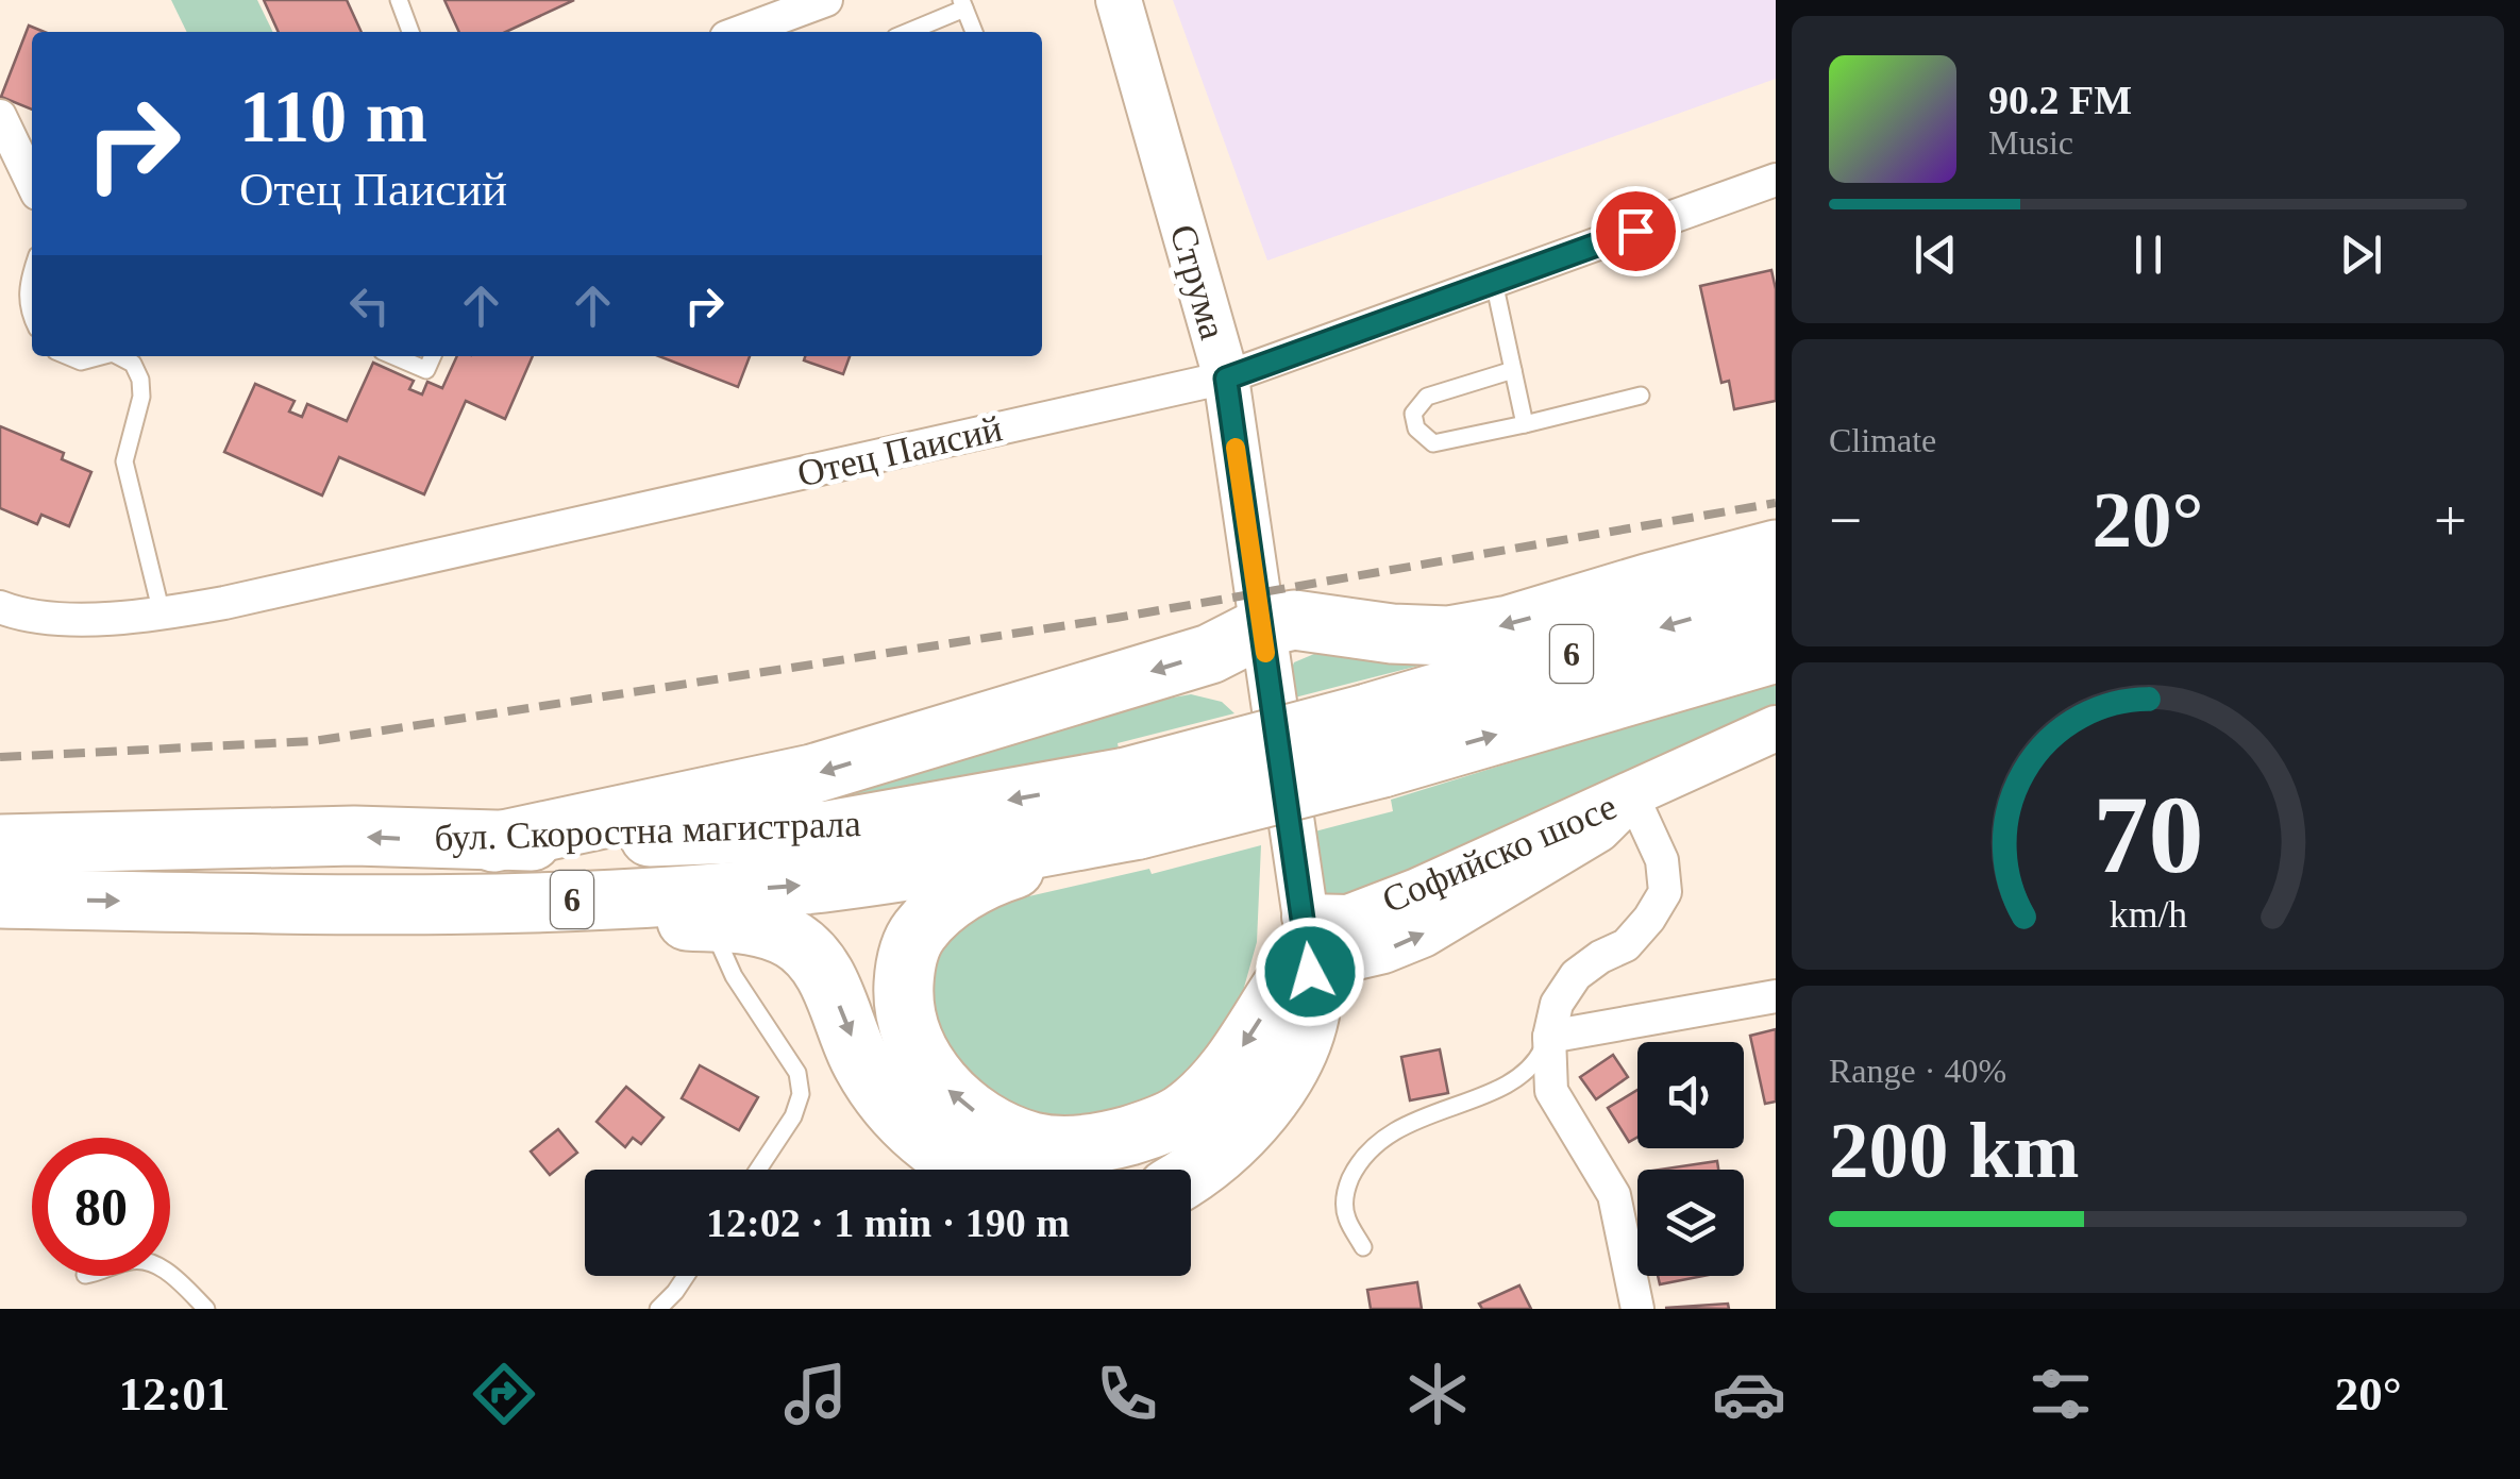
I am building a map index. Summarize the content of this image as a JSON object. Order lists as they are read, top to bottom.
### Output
{
  "streets": {
    "highway": ["6", "бул. Скоростна магистрала"],
    "main road": ["Струма", "Софийско шосе"],
    "street": ["Отец Паисий"]
  },
  "crossings": [
    ["Струма", "Отец Паисий"],
    ["Струма", "Софийско шосе"]
  ],
  "page": {
    "turn": ["110 m", "Отец Паисий"],
    "song": ["90.2 FM", "Music"],
    "tile": [
      "Climate",
      ["Range · 40%", "200 km"]
    ],
    "heat": ["−", "20°", "+"],
    "limit": "80",
    "trip": "12:02 · 1 min · 190 m",
    "tabs": ["12:01", "20°"],
    "gauge": ["70", "km/h"]
  }
}
